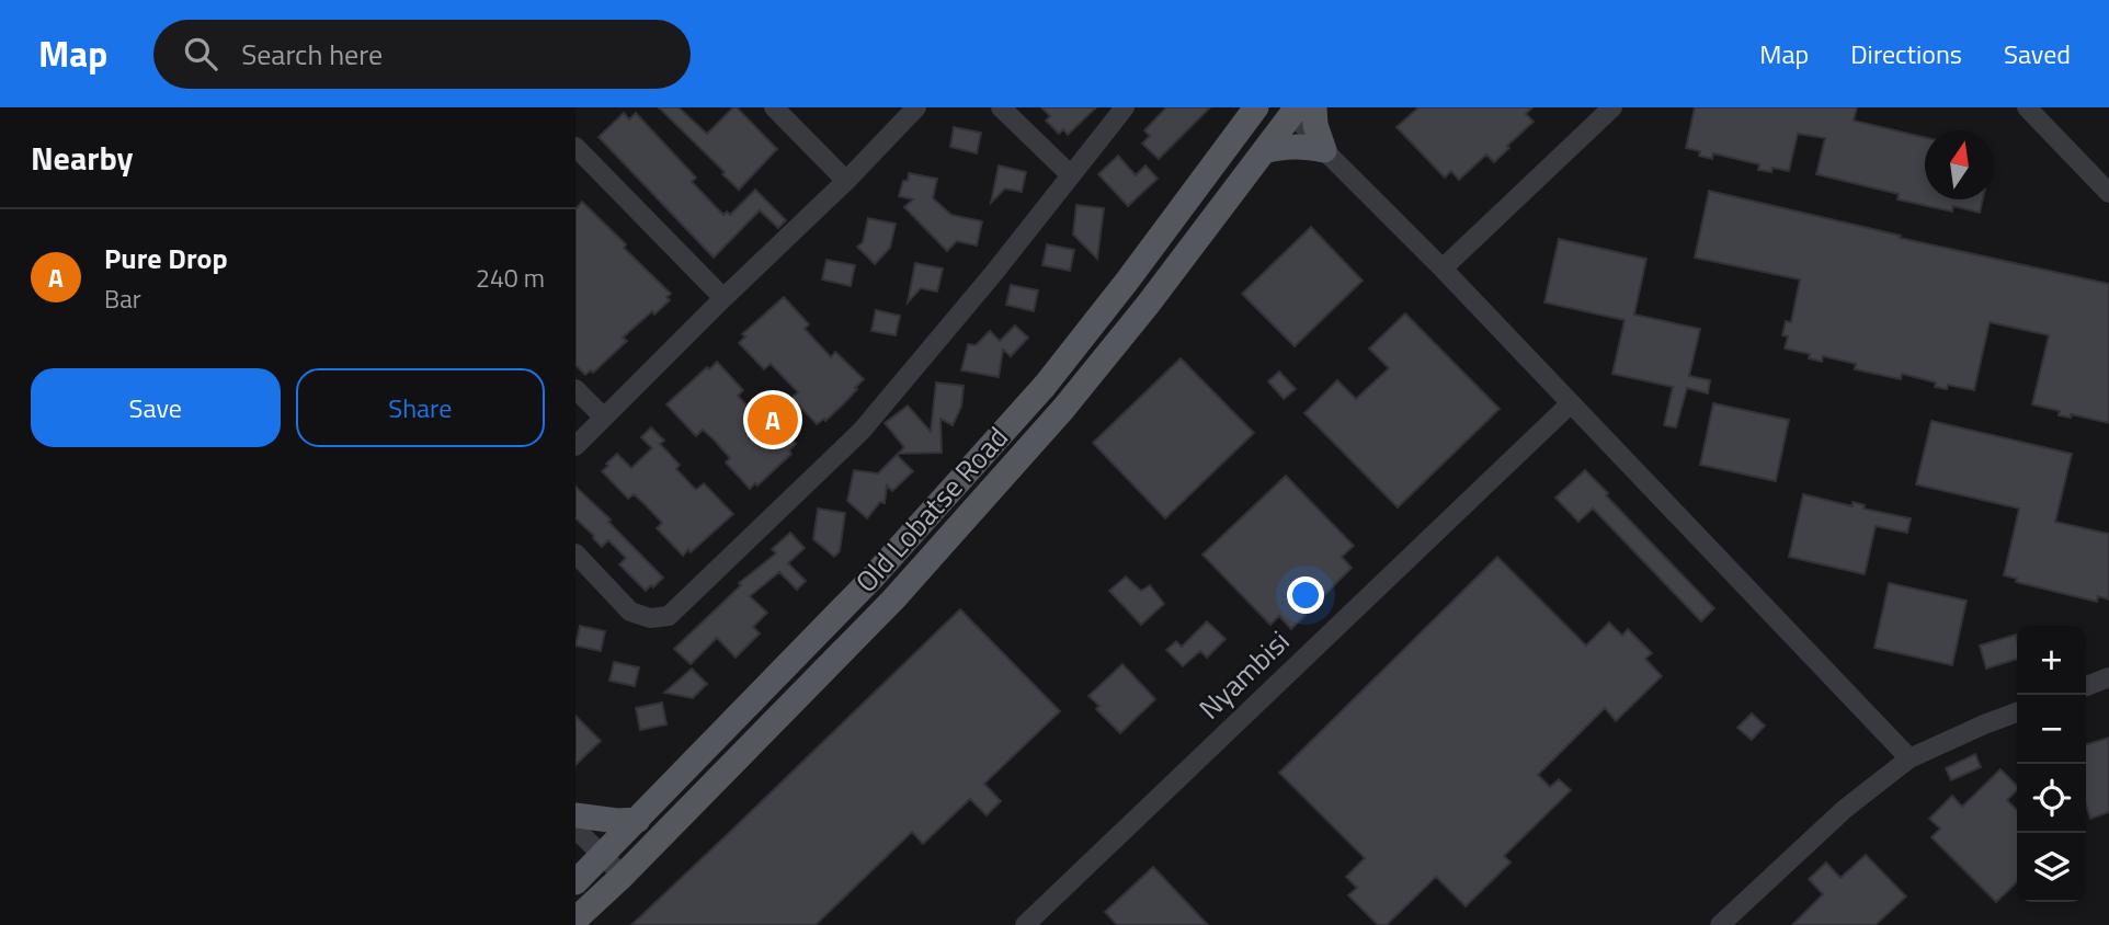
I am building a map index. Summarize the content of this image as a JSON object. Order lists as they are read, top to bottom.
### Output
{
  "streets": {
    "main road": ["Old Lobatse Road"],
    "street": ["Nyambisi"]
  },
  "north": "top",
  "page": {
    "header": "Map",
    "search": "Search here",
    "nav": ["Map", "Directions", "Saved"],
    "heading": "Nearby",
    "list": [
      {
        "mark": "A",
        "name": "Pure Drop",
        "note": "Bar",
        "value": "240 m"
      }
    ],
    "buttons": ["Save", "Share"],
    "pins": "A",
    "map_buttons": ["+", "−"]
  }
}
